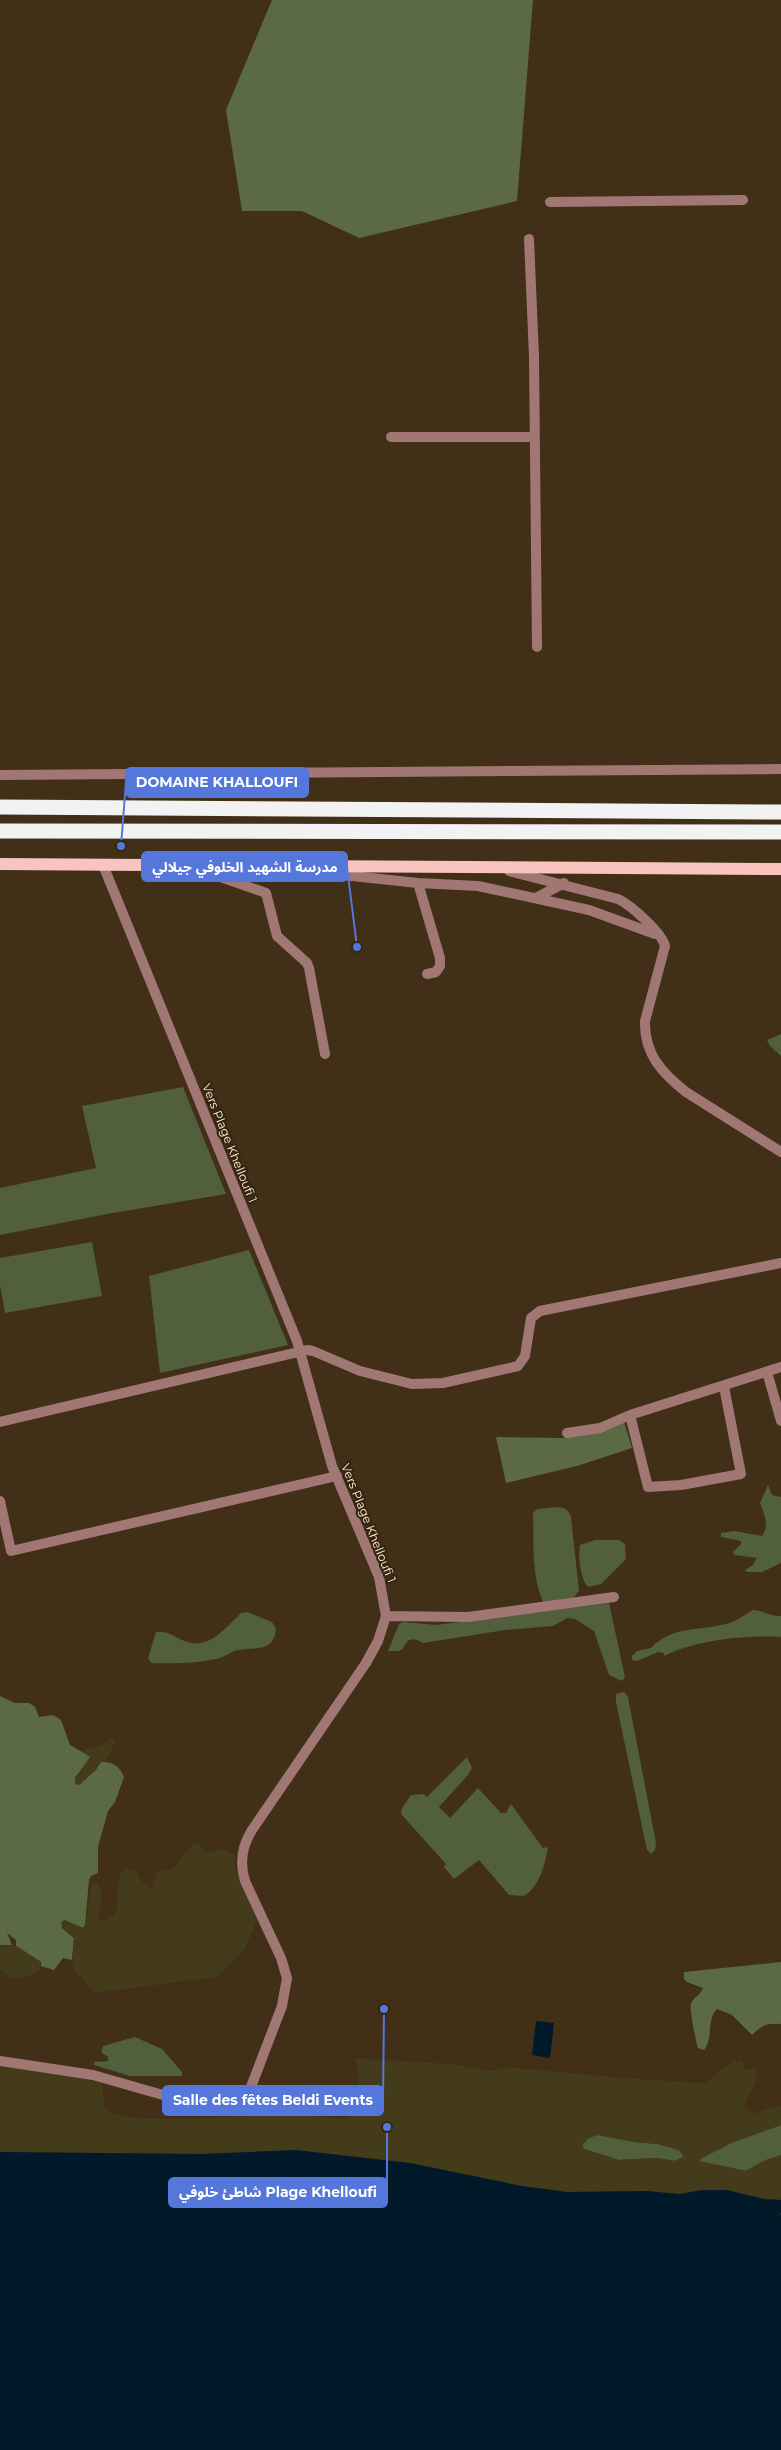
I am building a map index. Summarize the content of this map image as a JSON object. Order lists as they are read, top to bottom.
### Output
{
  "streets": {
    "street": ["Vers Plage Khelloufi 1"]
  },
  "places": [
    "DOMAINE KHALLOUFI",
    "مدرسة الشهيد الخلوفي جيلالي",
    "Salle des fêtes Beldi Events",
    "شاطئ خلوفي Plage Khelloufi"
  ]
}
